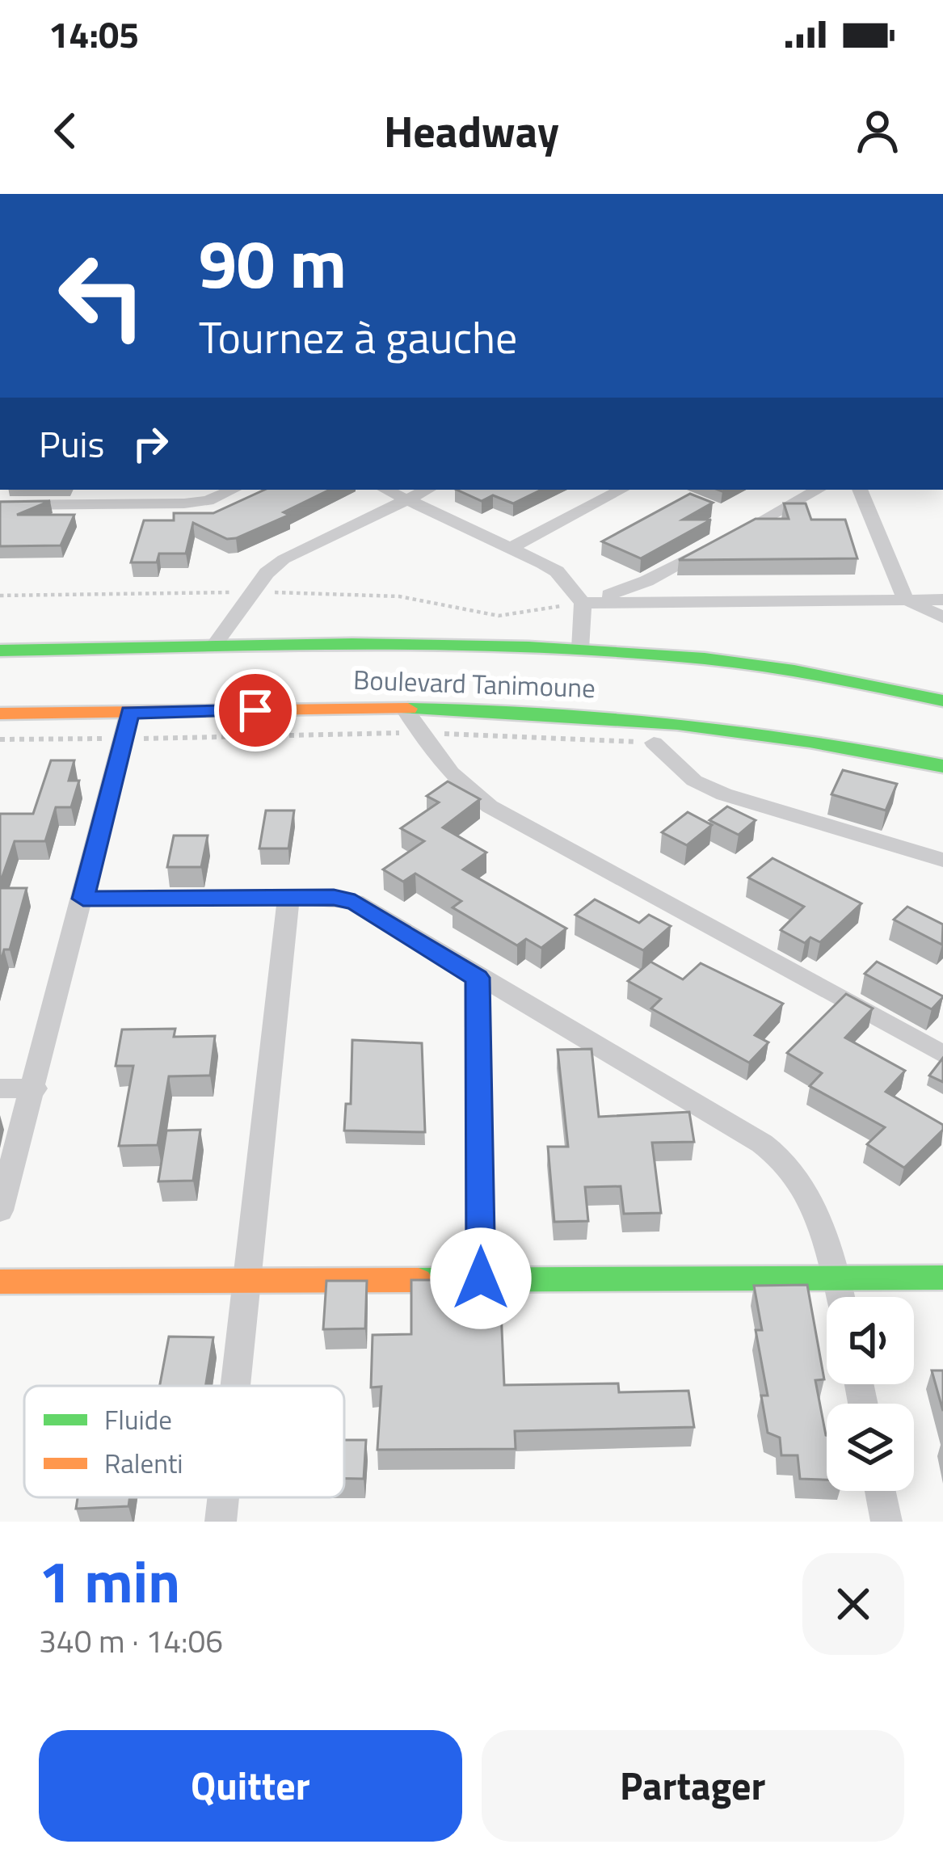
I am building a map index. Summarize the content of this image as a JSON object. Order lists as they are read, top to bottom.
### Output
{
  "streets": {
    "main road": ["Boulevard Tanimoune"]
  },
  "legend": ["Fluide", "Ralenti"],
  "page": {
    "status": "14:05",
    "header": "Headway",
    "turn": ["90 m", "Tournez à gauche"],
    "then": "Puis",
    "heading": ["1 min", "340 m · 14:06"],
    "buttons": ["Quitter", "Partager"]
  }
}
